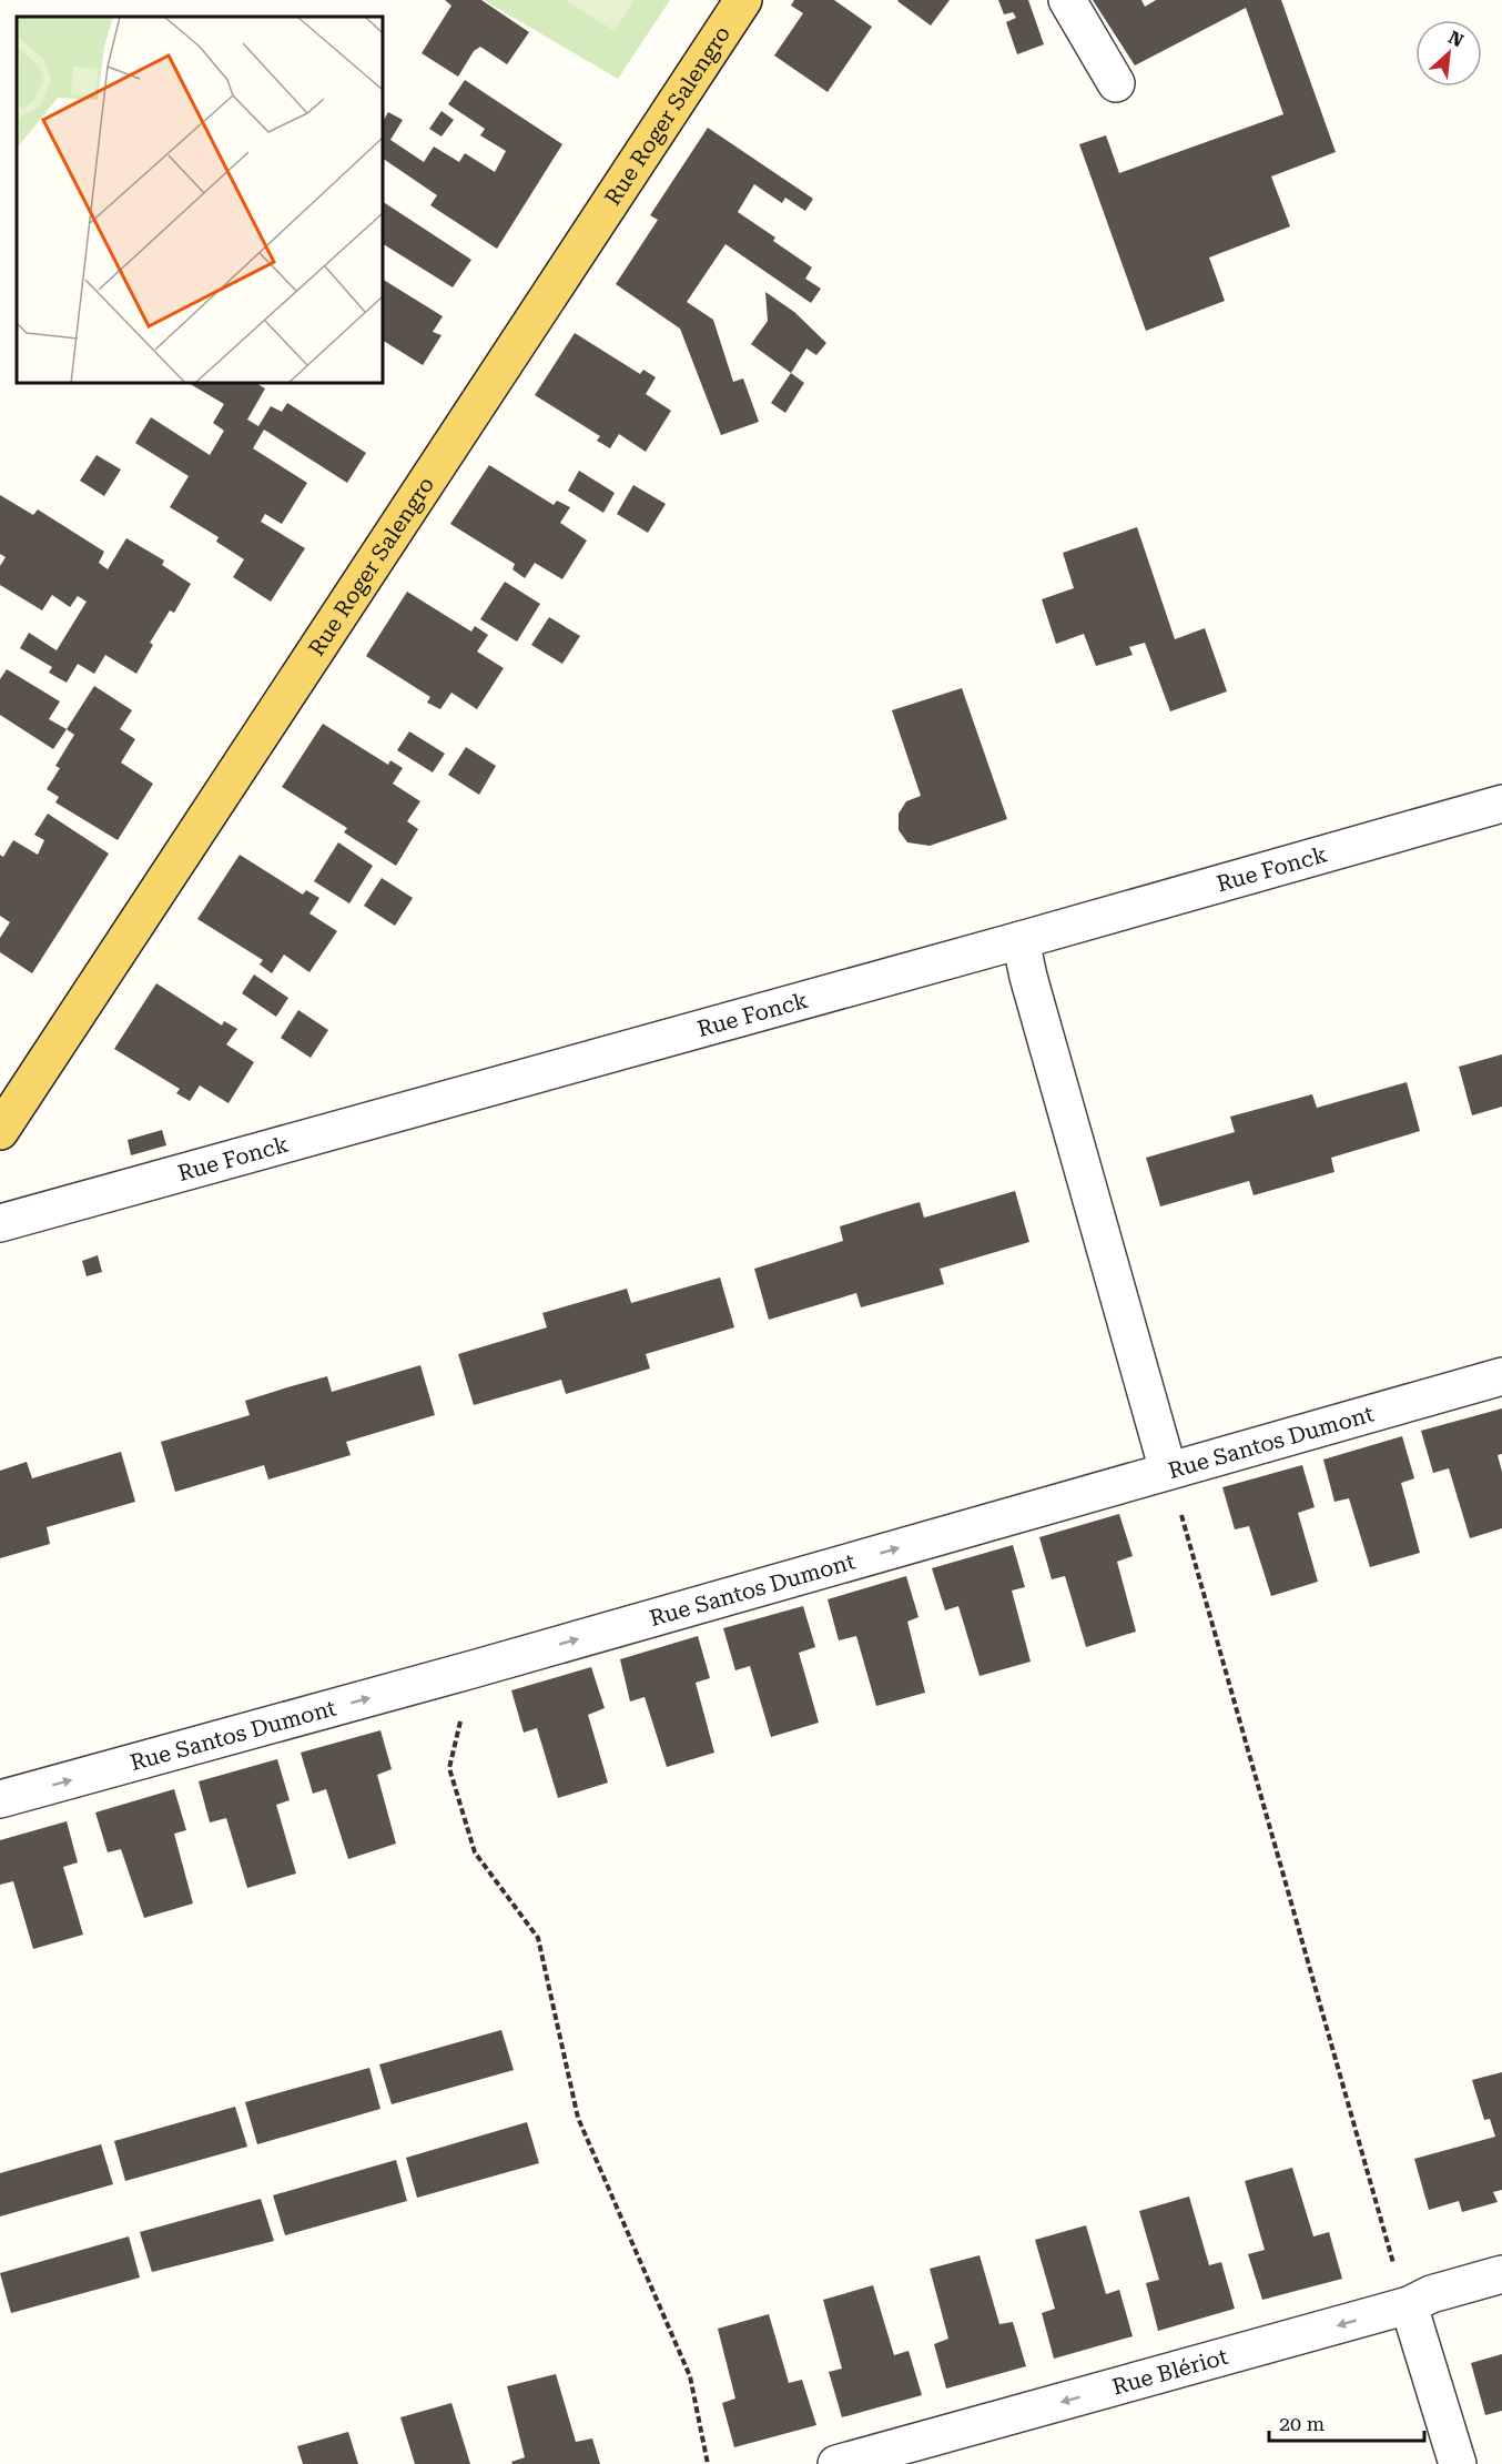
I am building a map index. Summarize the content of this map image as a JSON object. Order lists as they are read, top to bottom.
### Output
{
  "streets": {
    "main road": ["Rue Roger Salengro"],
    "street": ["Rue Fonck", "Rue Santos Dumont", "Rue Blériot"]
  },
  "one_way": ["Rue Santos Dumont", "Rue Blériot"],
  "scale_bar": "20 m",
  "north": "top right"
}
